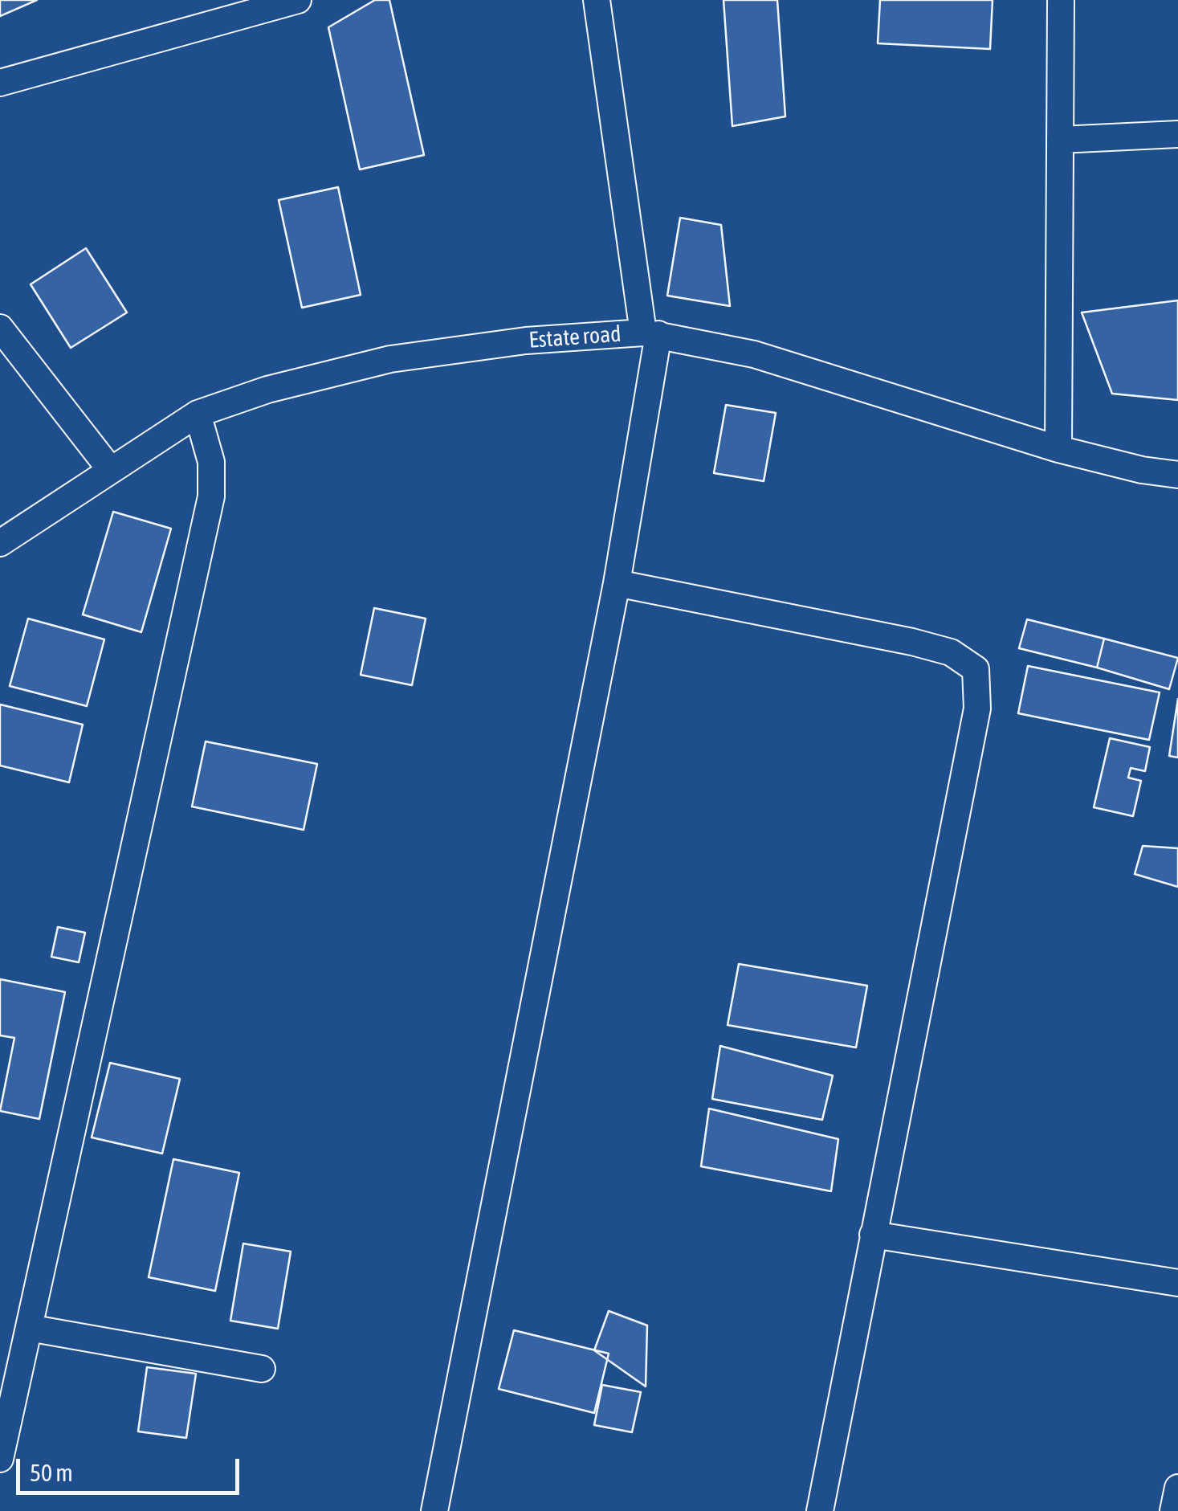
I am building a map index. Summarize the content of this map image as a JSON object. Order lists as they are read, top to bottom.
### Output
{
  "streets": {
    "street": ["Estate road"]
  },
  "scale_bar": "50 m"
}
